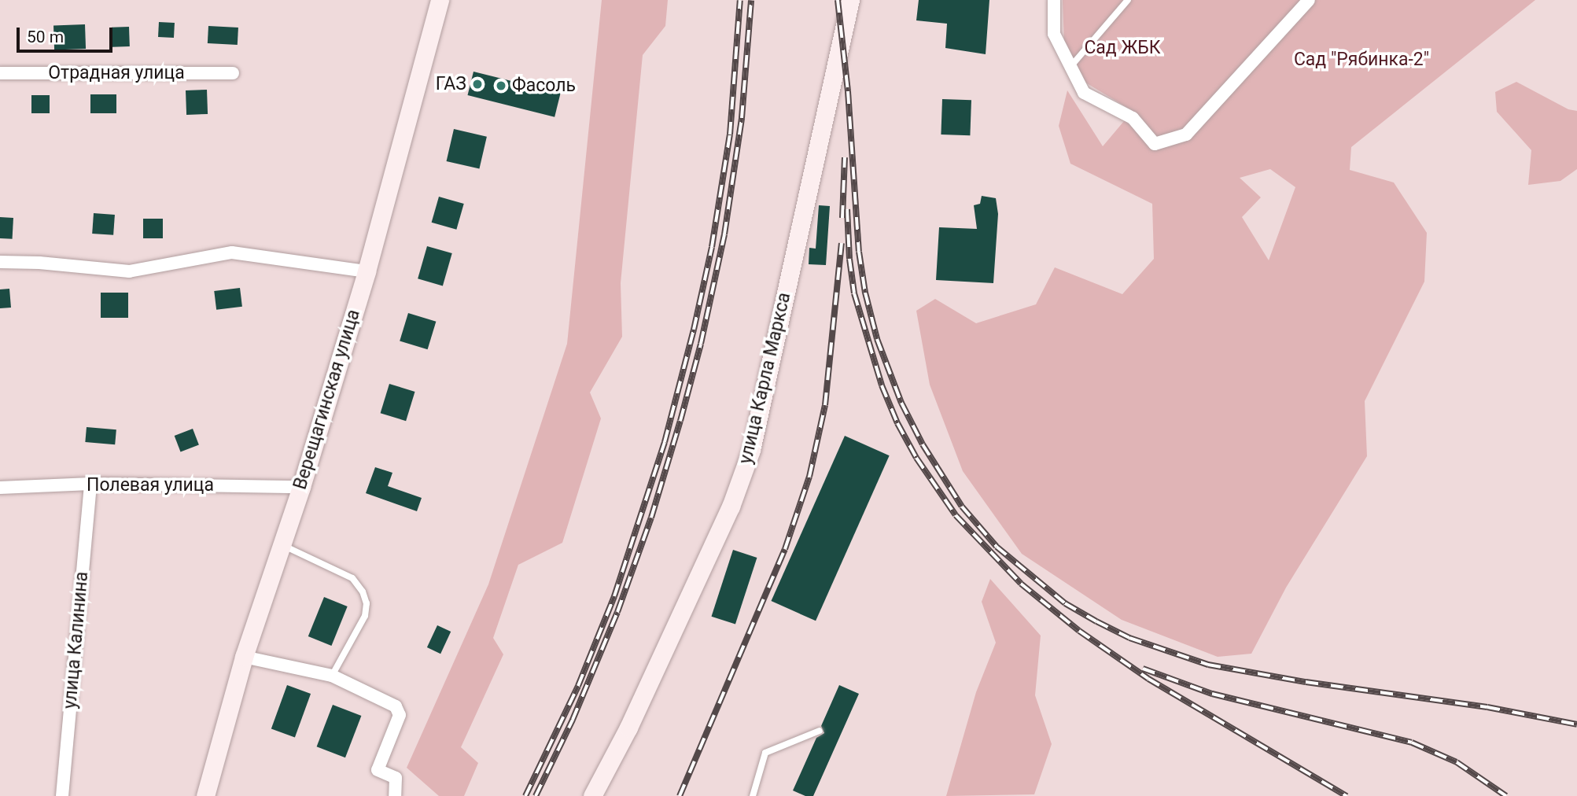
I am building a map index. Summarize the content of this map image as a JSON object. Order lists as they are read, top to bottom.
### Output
{
  "streets": {
    "main road": ["улица Карла Маркса", "Верещагинская улица"],
    "street": ["Отрадная улица", "Полевая улица", "улица Калинина"]
  },
  "crossings": [
    ["Верещагинская улица", "Полевая улица"],
    ["Полевая улица", "улица Калинина"]
  ],
  "parks": ["Сад ЖБК", "Сад \"Рябинка-2\""],
  "places": ["ГАЗ", "Фасоль"],
  "scale_bar": "50 m"
}
